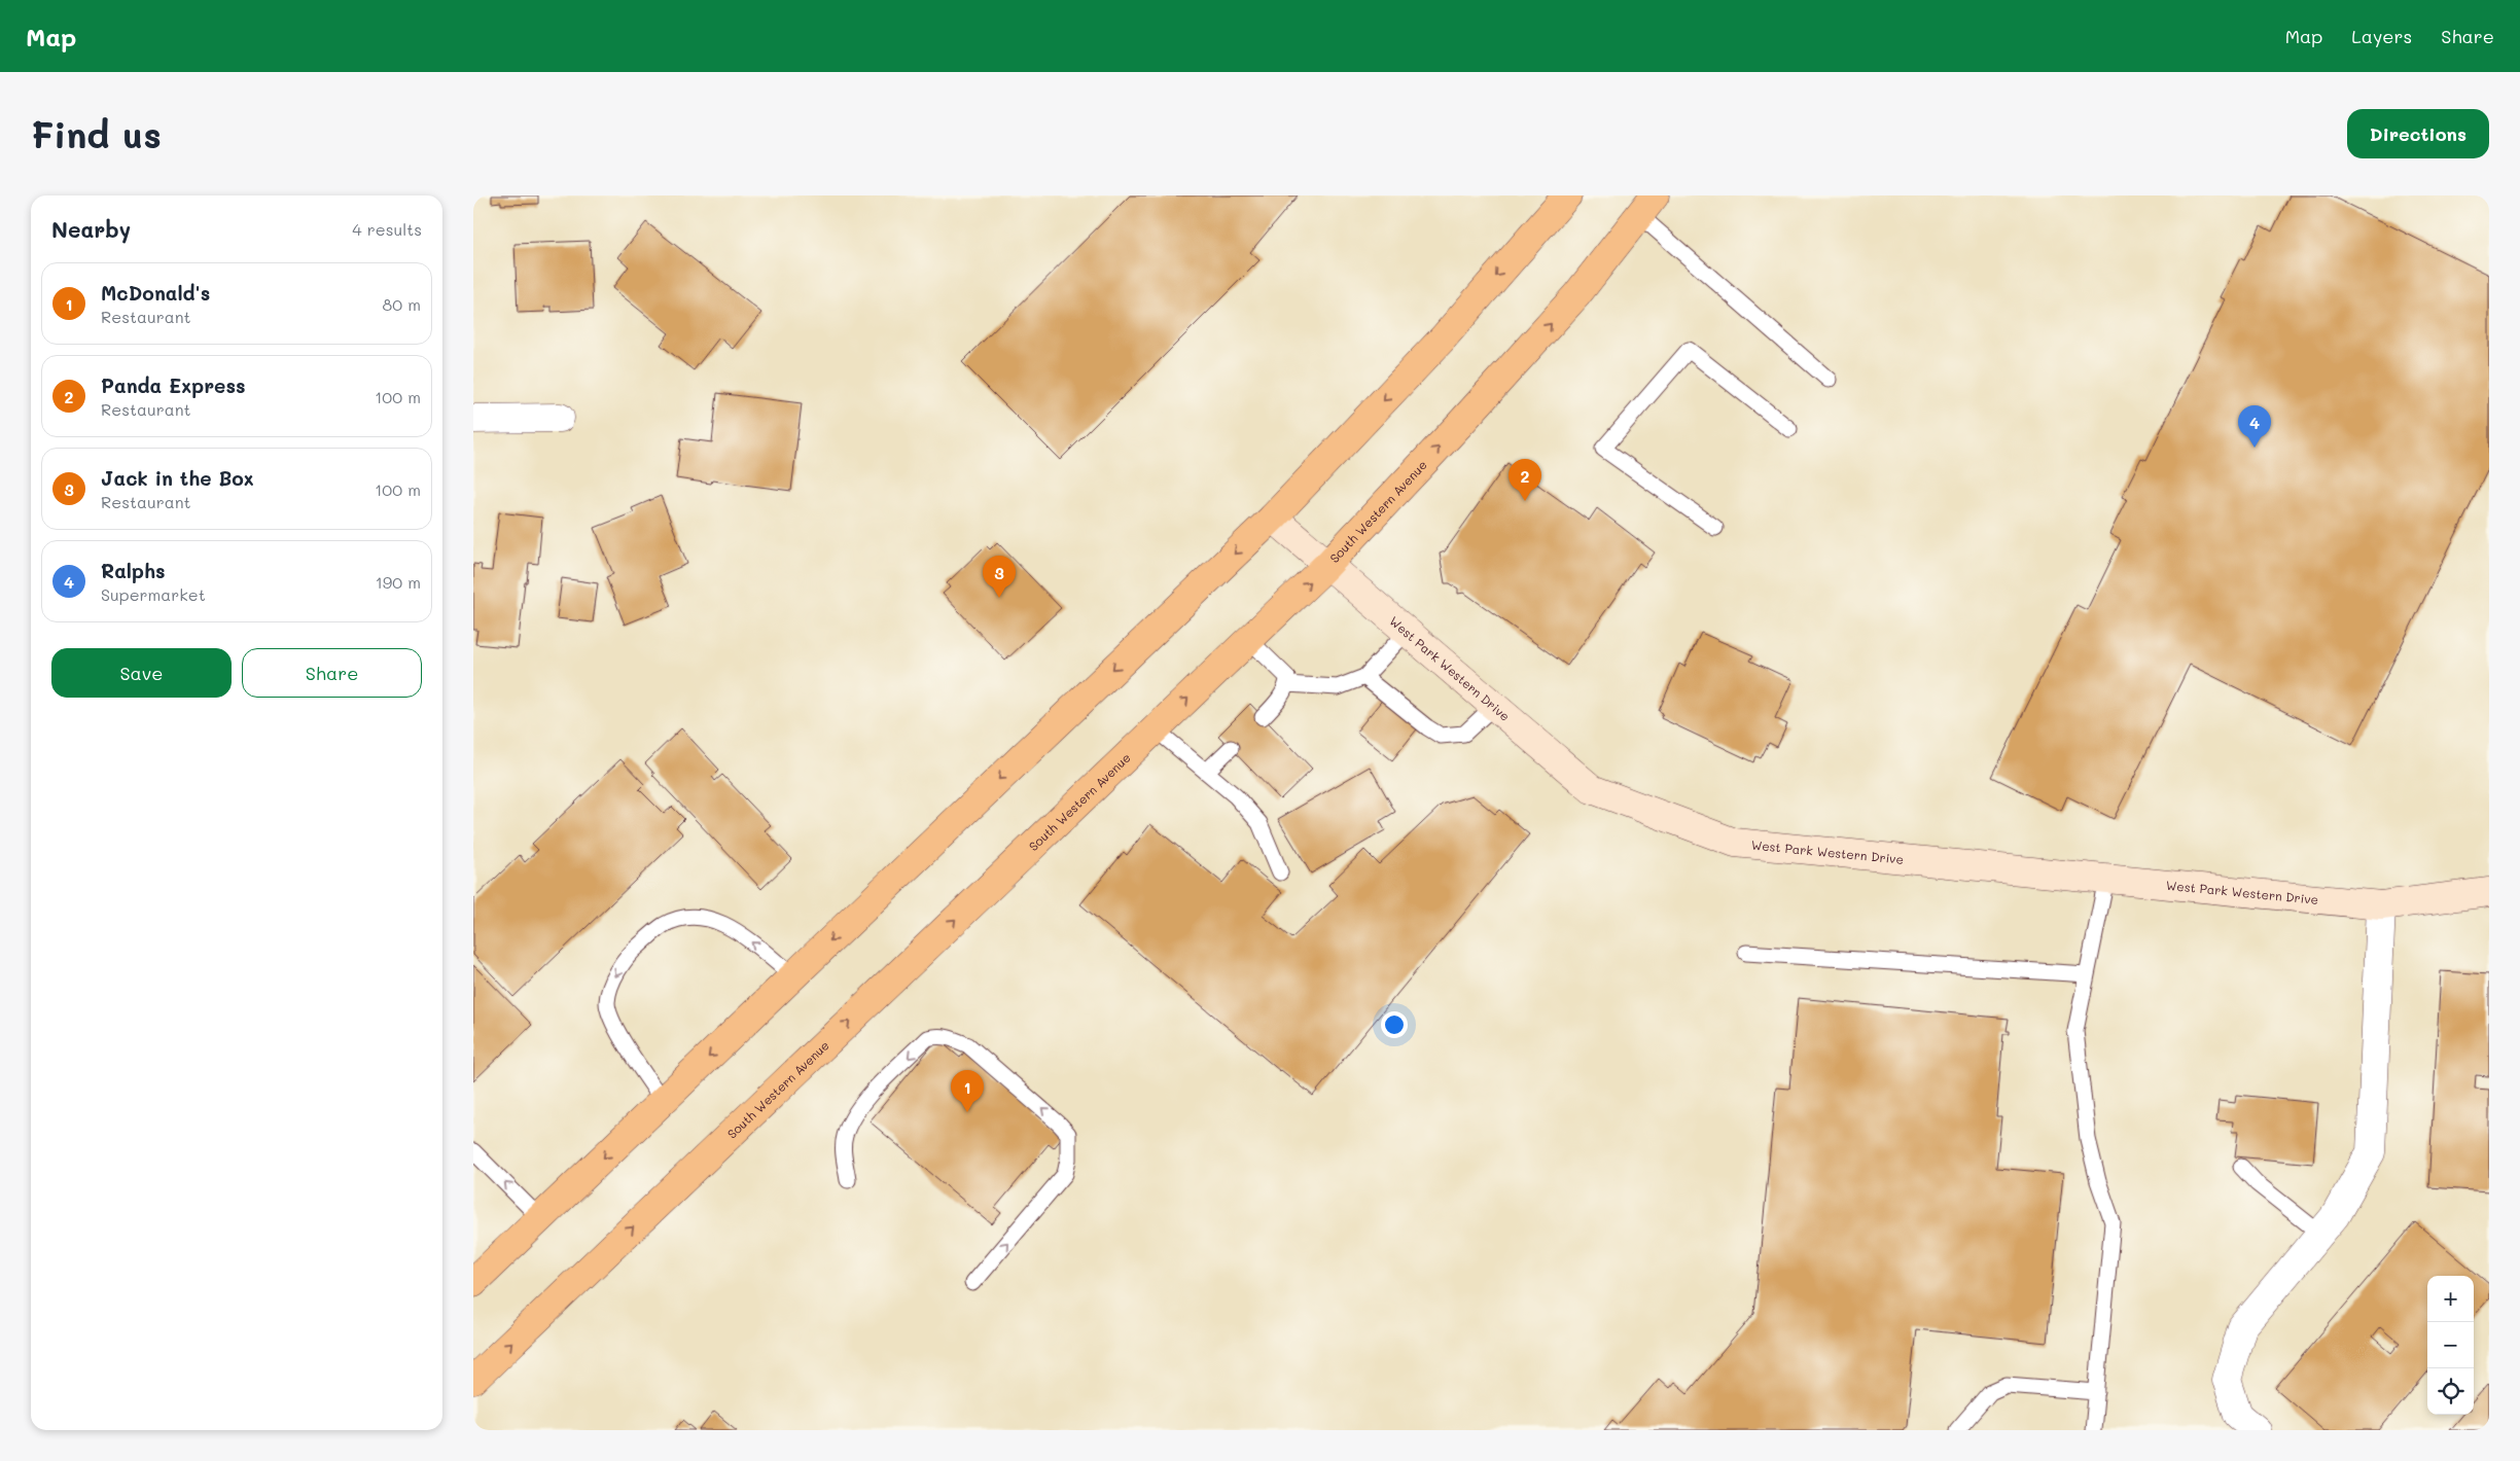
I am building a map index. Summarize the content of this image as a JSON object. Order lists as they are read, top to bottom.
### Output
{
  "streets": {
    "main road": ["South Western Avenue"],
    "street": ["West Park Western Drive"]
  },
  "crossings": [
    ["South Western Avenue", "West Park Western Drive"]
  ],
  "page": {
    "header": "Map",
    "nav": ["Map", "Layers", "Share"],
    "buttons": [
      "Directions",
      ["Save", "Share"]
    ],
    "title": "Find us",
    "heading": ["Nearby", "4 results"],
    "list": [
      {
        "mark": "1",
        "name": "McDonald's",
        "note": "Restaurant",
        "value": "80 m"
      },
      {
        "mark": "2",
        "name": "Panda Express",
        "note": "Restaurant",
        "value": "100 m"
      },
      {
        "mark": "3",
        "name": "Jack in the Box",
        "note": "Restaurant",
        "value": "100 m"
      },
      {
        "mark": "4",
        "name": "Ralphs",
        "note": "Supermarket",
        "value": "190 m"
      }
    ],
    "pins": [
      "4",
      "2",
      "3",
      "1"
    ],
    "map_buttons": ["+", "−"]
  }
}
